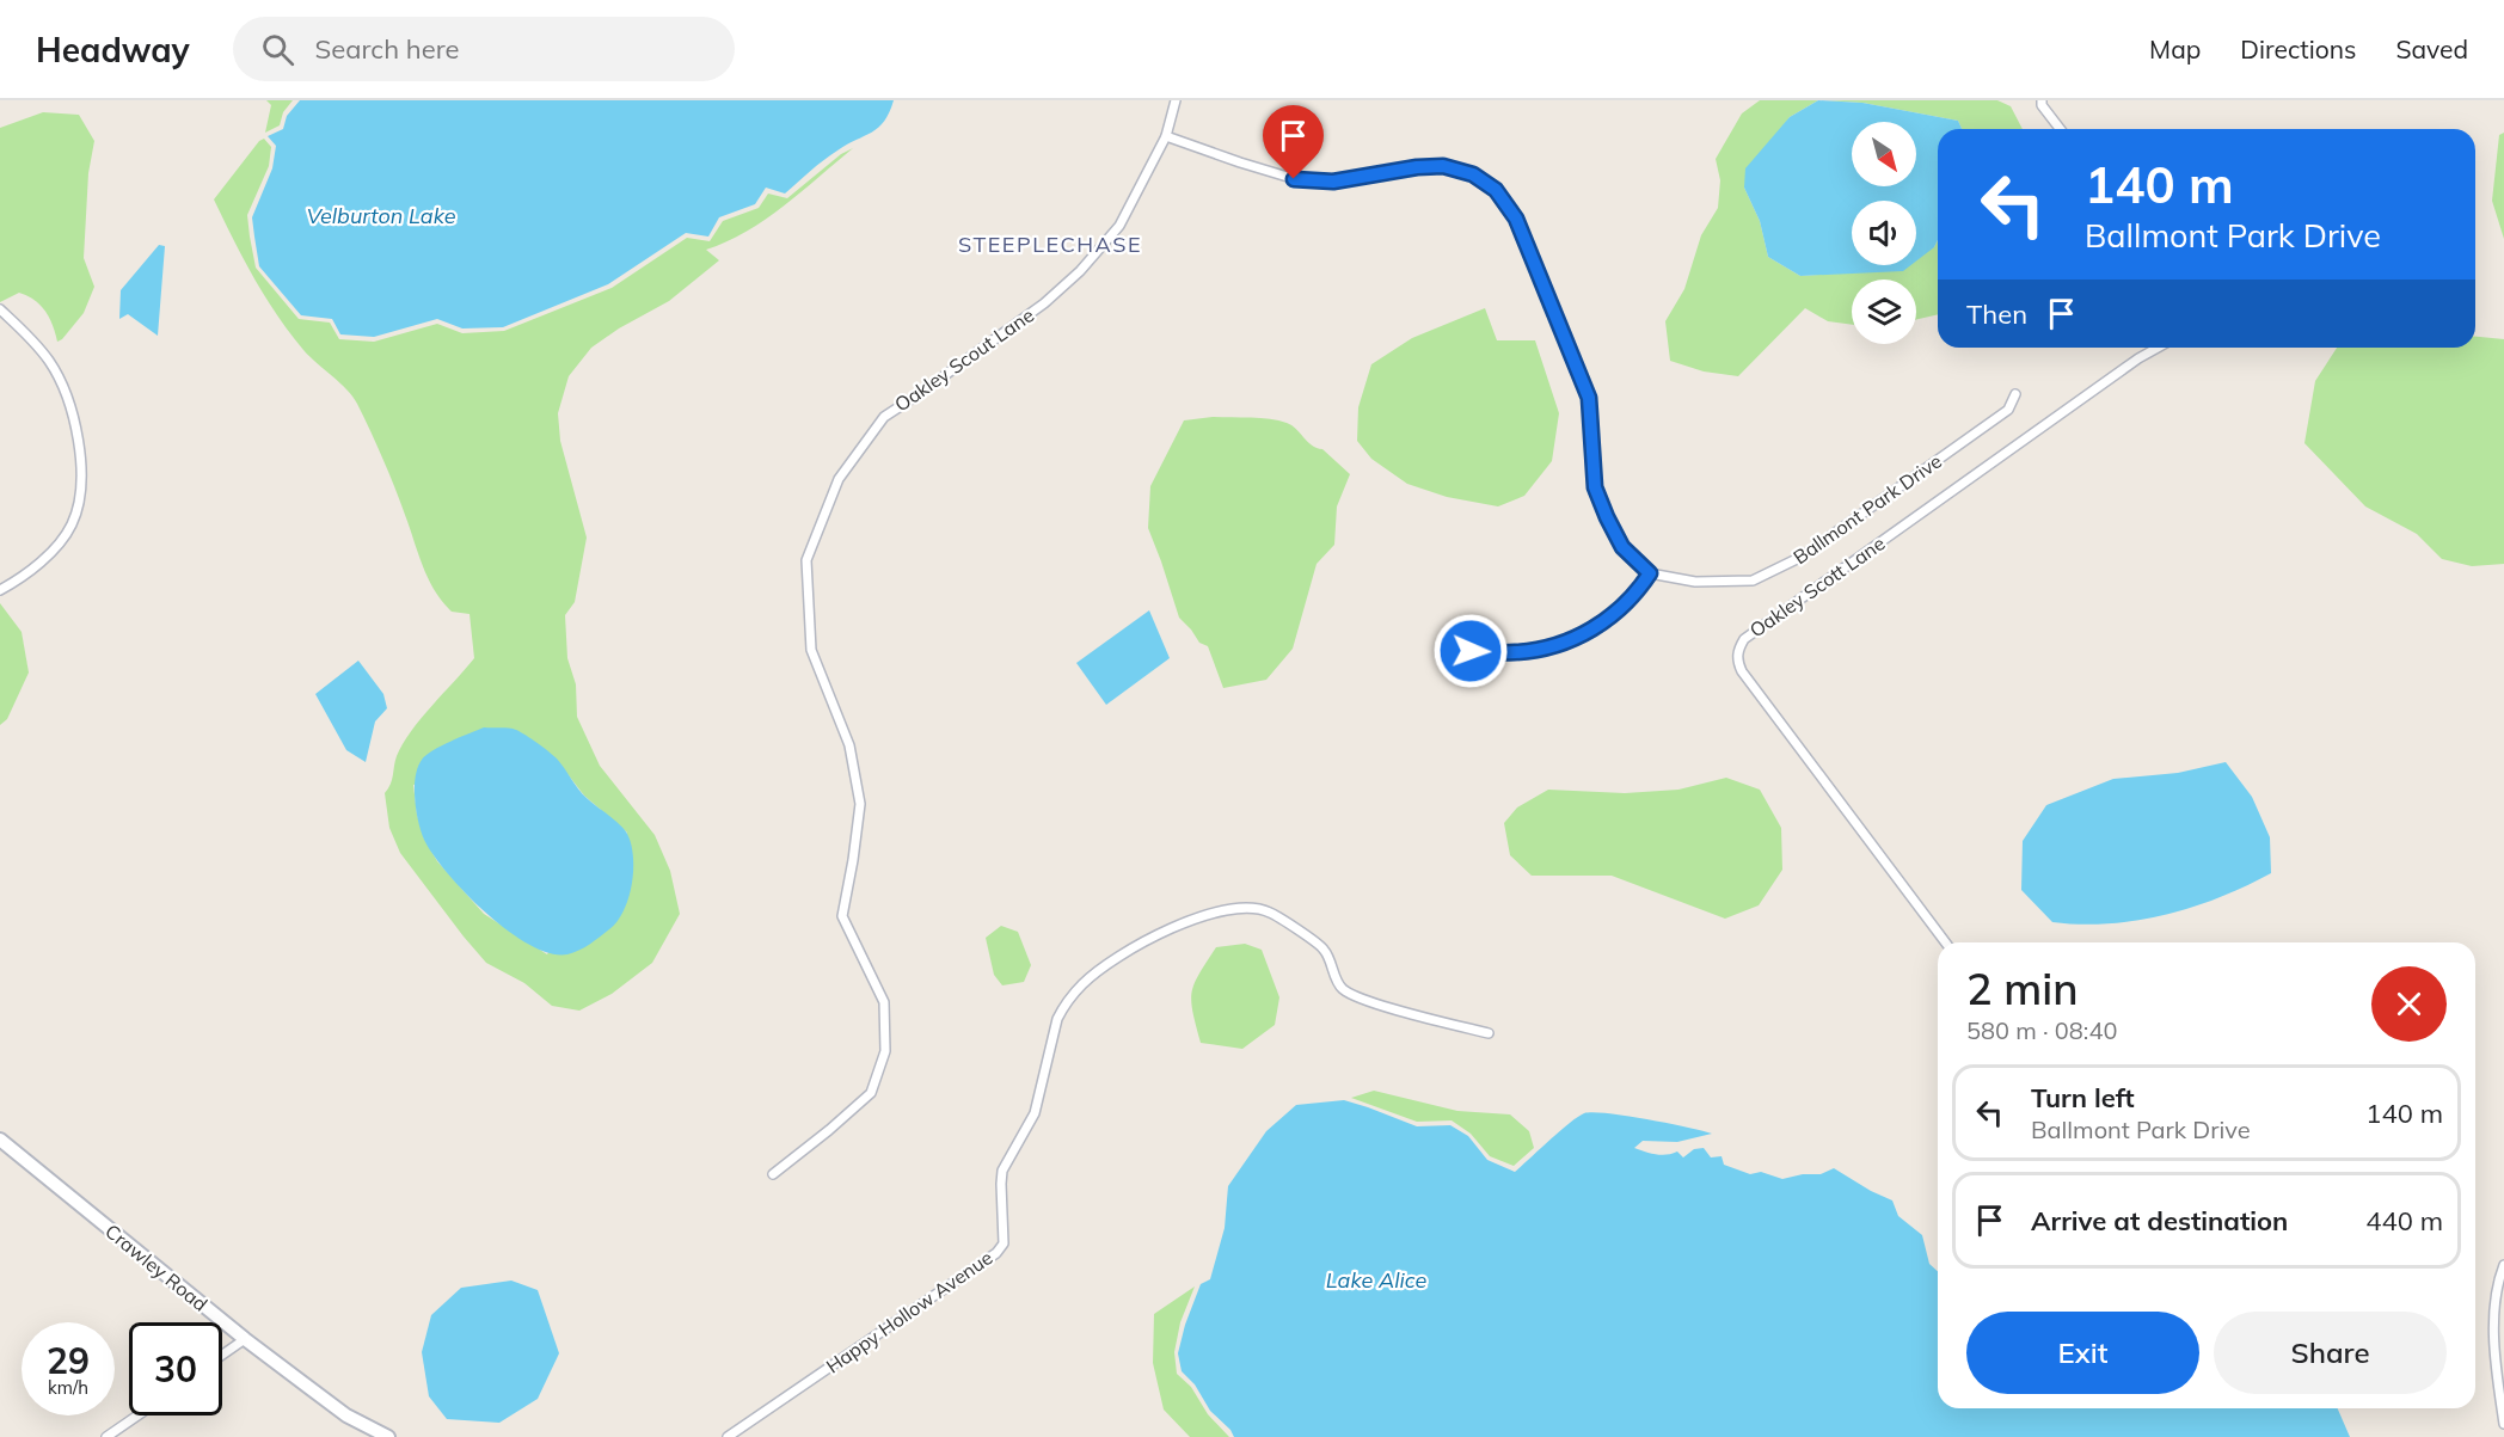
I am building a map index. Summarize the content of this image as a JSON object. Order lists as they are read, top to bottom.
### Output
{
  "streets": {
    "street": [
      "Oakley Scout Lane",
      "Ballmont Park Drive",
      "Oakley Scott Lane",
      "Crawley Road",
      "Happy Hollow Avenue"
    ]
  },
  "districts": ["STEEPLECHASE"],
  "water": ["Velburton Lake", "Lake Alice"],
  "north": "bottom right",
  "page": {
    "header": "Headway",
    "search": "Search here",
    "nav": ["Map", "Directions", "Saved"],
    "turn": ["140 m", "Ballmont Park Drive"],
    "then": "Then",
    "heading": ["2 min", "580 m · 08:40"],
    "list": [
      {
        "name": "Turn left",
        "note": "Ballmont Park Drive",
        "value": "140 m"
      },
      {
        "name": "Arrive at destination",
        "value": "440 m"
      }
    ],
    "buttons": ["Exit", "Share"],
    "speed": "29 km/h",
    "limit": "30"
  }
}
